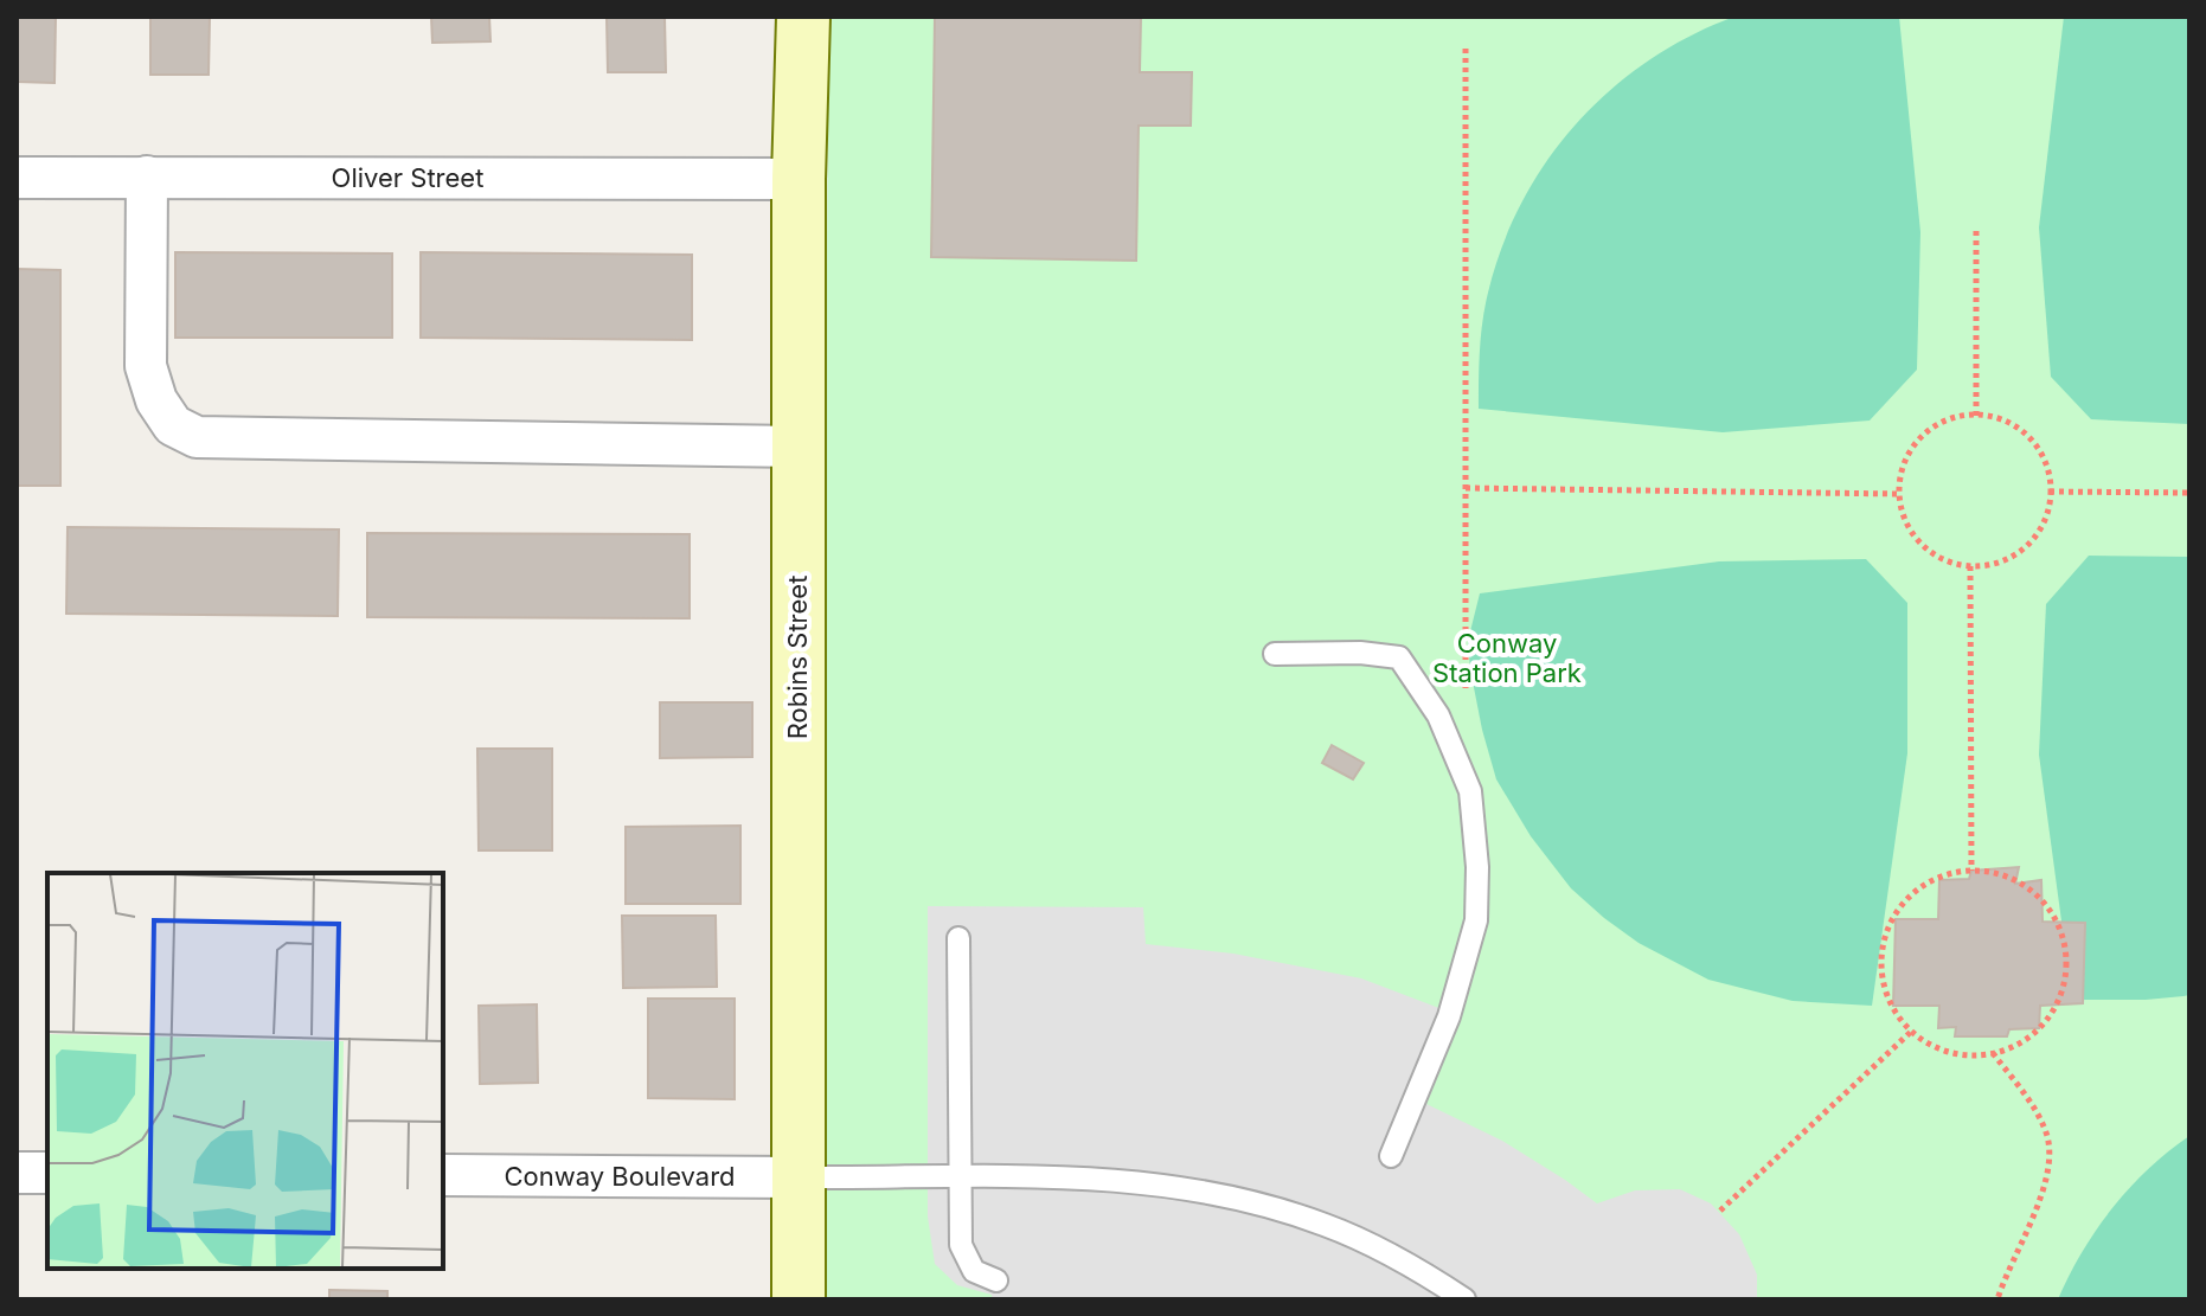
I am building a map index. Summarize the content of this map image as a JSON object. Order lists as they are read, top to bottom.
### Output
{
  "streets": {
    "street": ["Oliver Street", "Robins Street", "Conway Boulevard"]
  },
  "crossings": [
    ["Oliver Street", "Robins Street"],
    ["Robins Street", "Conway Boulevard"]
  ],
  "parks": ["Conway Station Park"]
}
